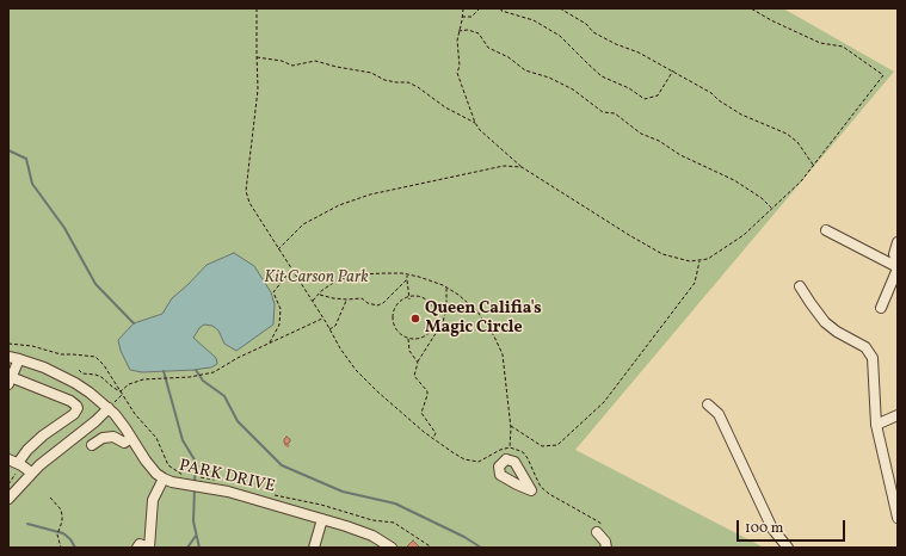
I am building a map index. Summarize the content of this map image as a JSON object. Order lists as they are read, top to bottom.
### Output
{
  "streets": {
    "street": ["PARK DRIVE"]
  },
  "parks": ["Kit Carson Park"],
  "places": ["Queen Califia's Magic Circle"],
  "scale_bar": "100 m"
}
